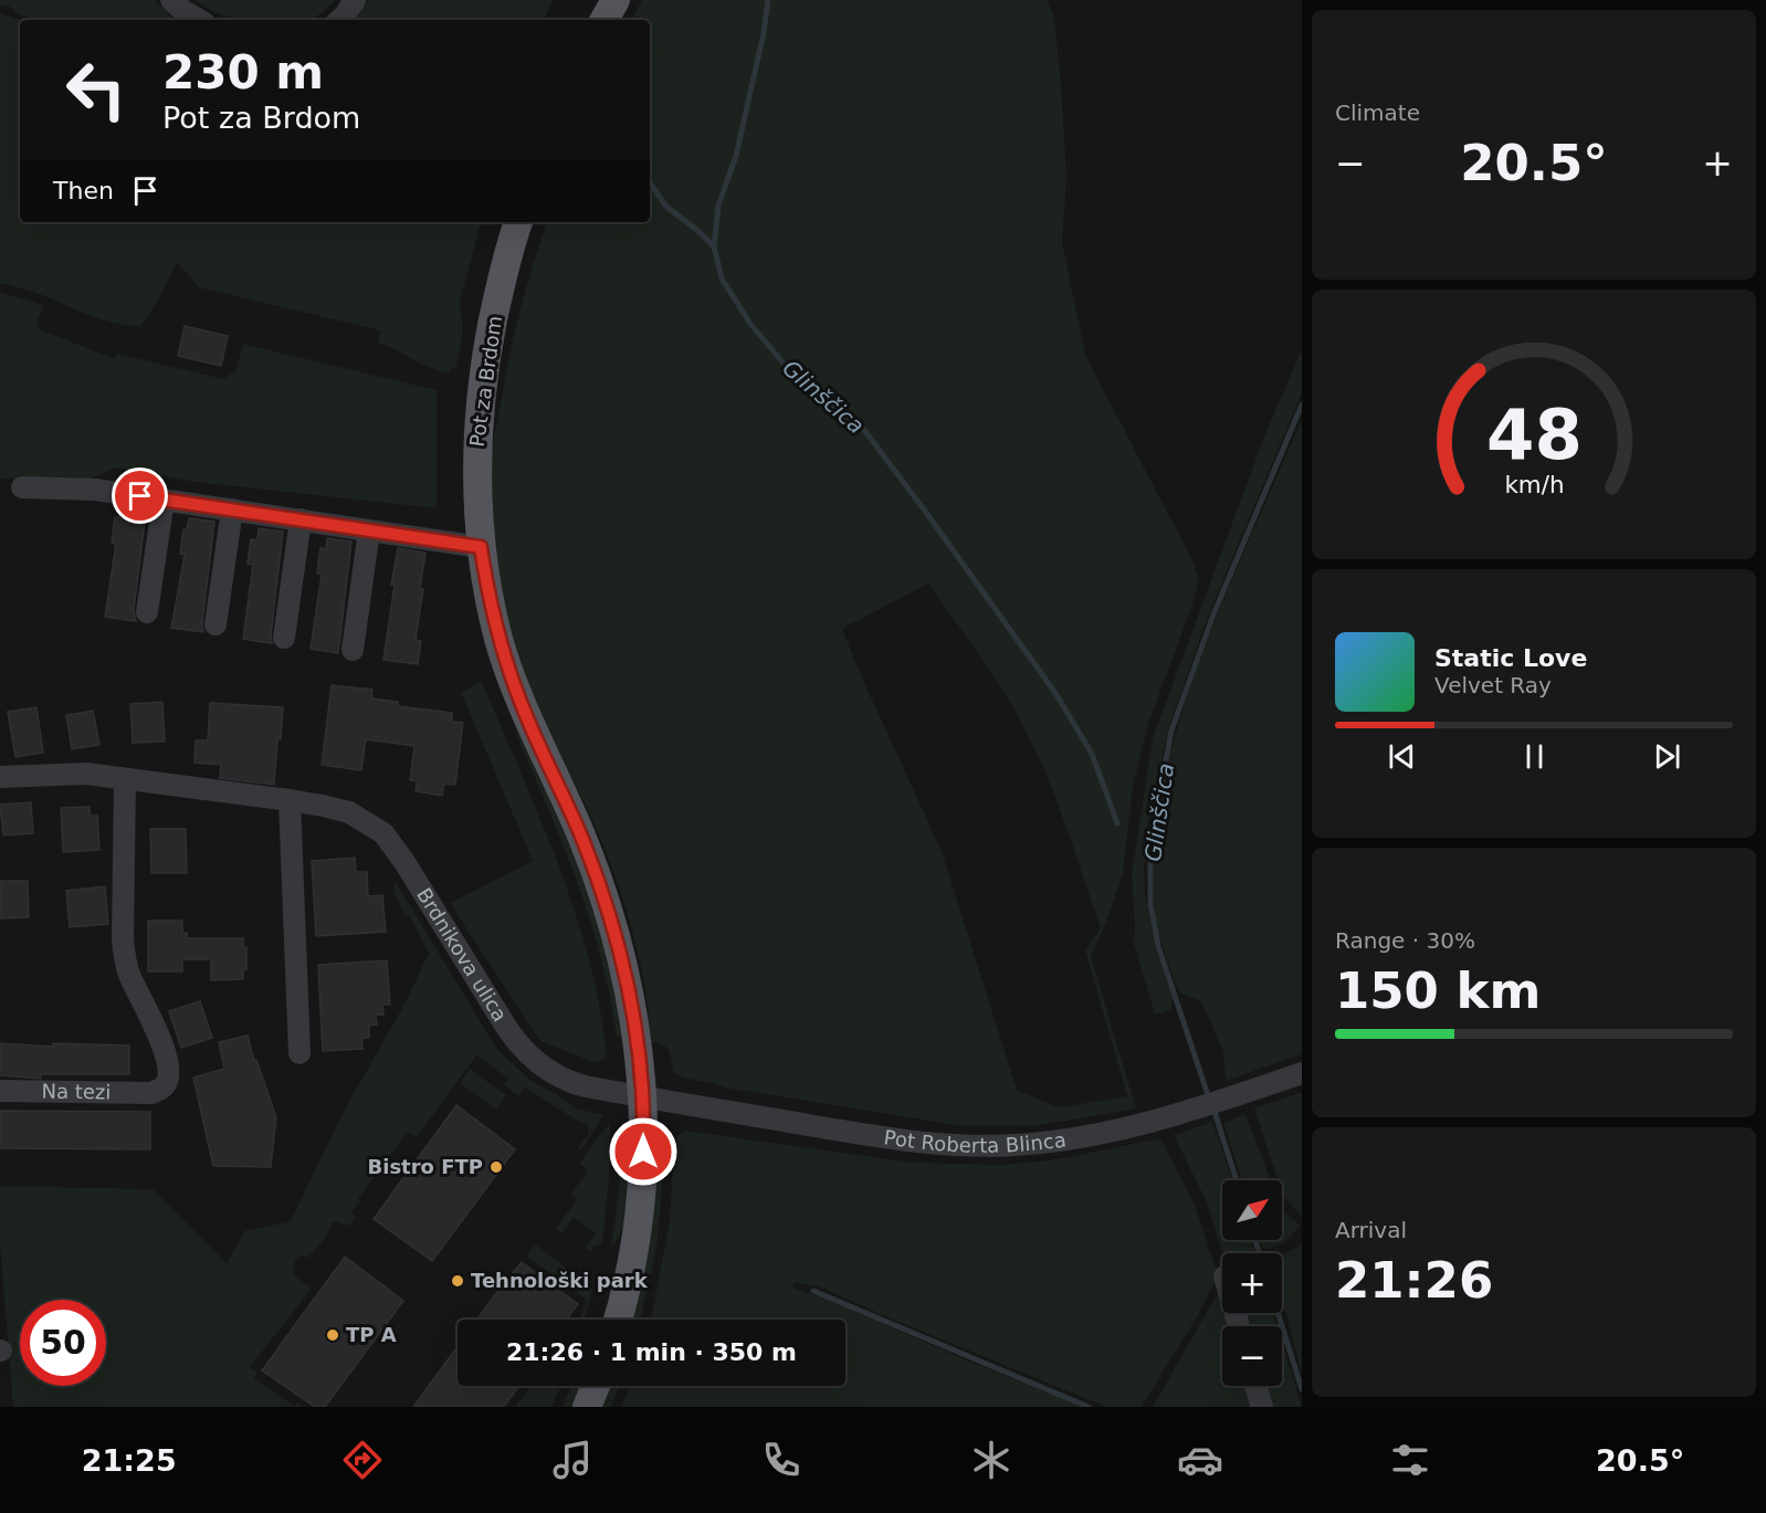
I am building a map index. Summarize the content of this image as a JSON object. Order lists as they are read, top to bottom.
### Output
{
  "streets": {
    "main road": ["Pot za Brdom"],
    "street": ["Brdnikova ulica", "Na tezi", "Pot Roberta Blinca"]
  },
  "crossings": [
    ["Pot za Brdom", "Brdnikova ulica"],
    ["Pot za Brdom", "Pot Roberta Blinca"],
    ["Brdnikova ulica", "Na tezi"],
    ["Brdnikova ulica", "Pot Roberta Blinca"]
  ],
  "water": ["Glinščica"],
  "places": ["Bistro FTP", "Tehnološki park", "TP A"],
  "north": "top right",
  "page": {
    "tile": [
      "Climate",
      ["Range · 30%", "150 km"],
      ["Arrival", "21:26"]
    ],
    "turn": ["230 m", "Pot za Brdom"],
    "heat": ["−", "20.5°", "+"],
    "then": "Then",
    "song": ["Static Love", "Velvet Ray"],
    "map_buttons": ["+", "−"],
    "limit": "50",
    "trip": "21:26 · 1 min · 350 m",
    "tabs": ["21:25", "20.5°"],
    "gauge": ["48", "km/h"]
  }
}
